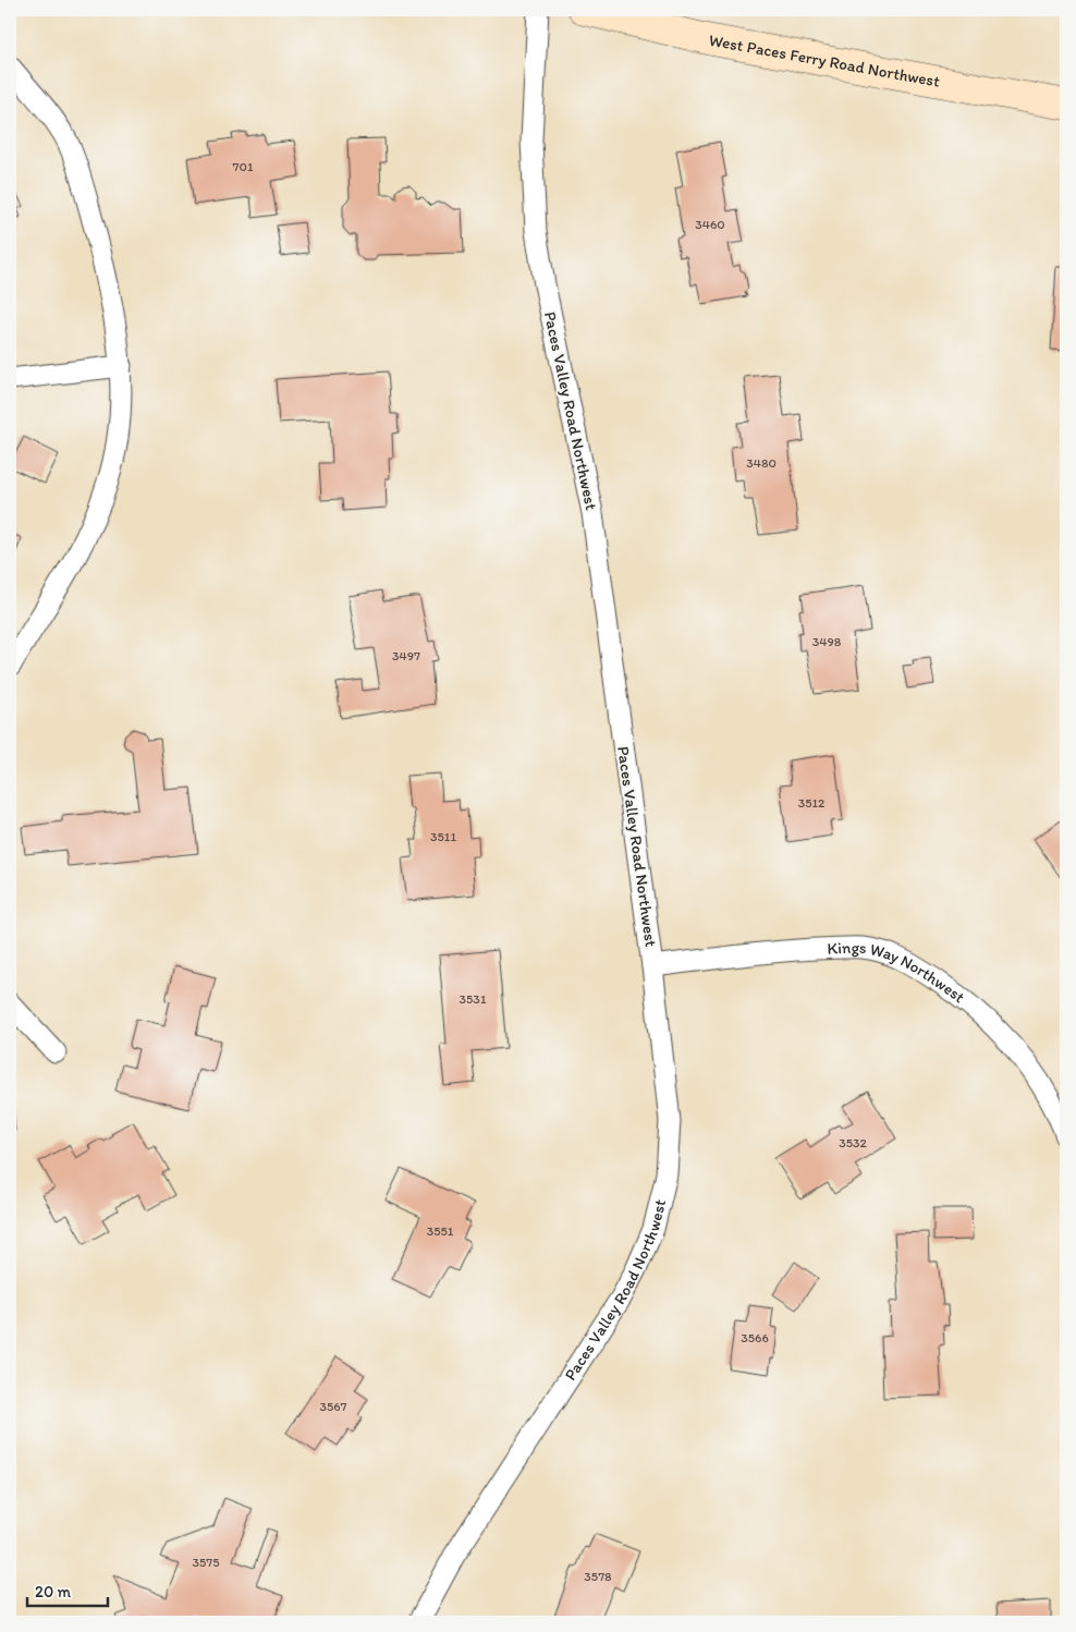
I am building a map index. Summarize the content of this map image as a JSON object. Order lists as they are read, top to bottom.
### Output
{
  "streets": {
    "main road": ["West Paces Ferry Road Northwest"],
    "street": ["Paces Valley Road Northwest", "Kings Way Northwest"]
  },
  "crossings": [
    ["Paces Valley Road Northwest", "Kings Way Northwest"]
  ],
  "house_numbers": [
    "701",
    "3460",
    "3480",
    "3498",
    "3497",
    "3512",
    "3511",
    "3531",
    "3532",
    "3551",
    "3566",
    "3567",
    "3575",
    "3578"
  ],
  "scale_bar": "20 m"
}
